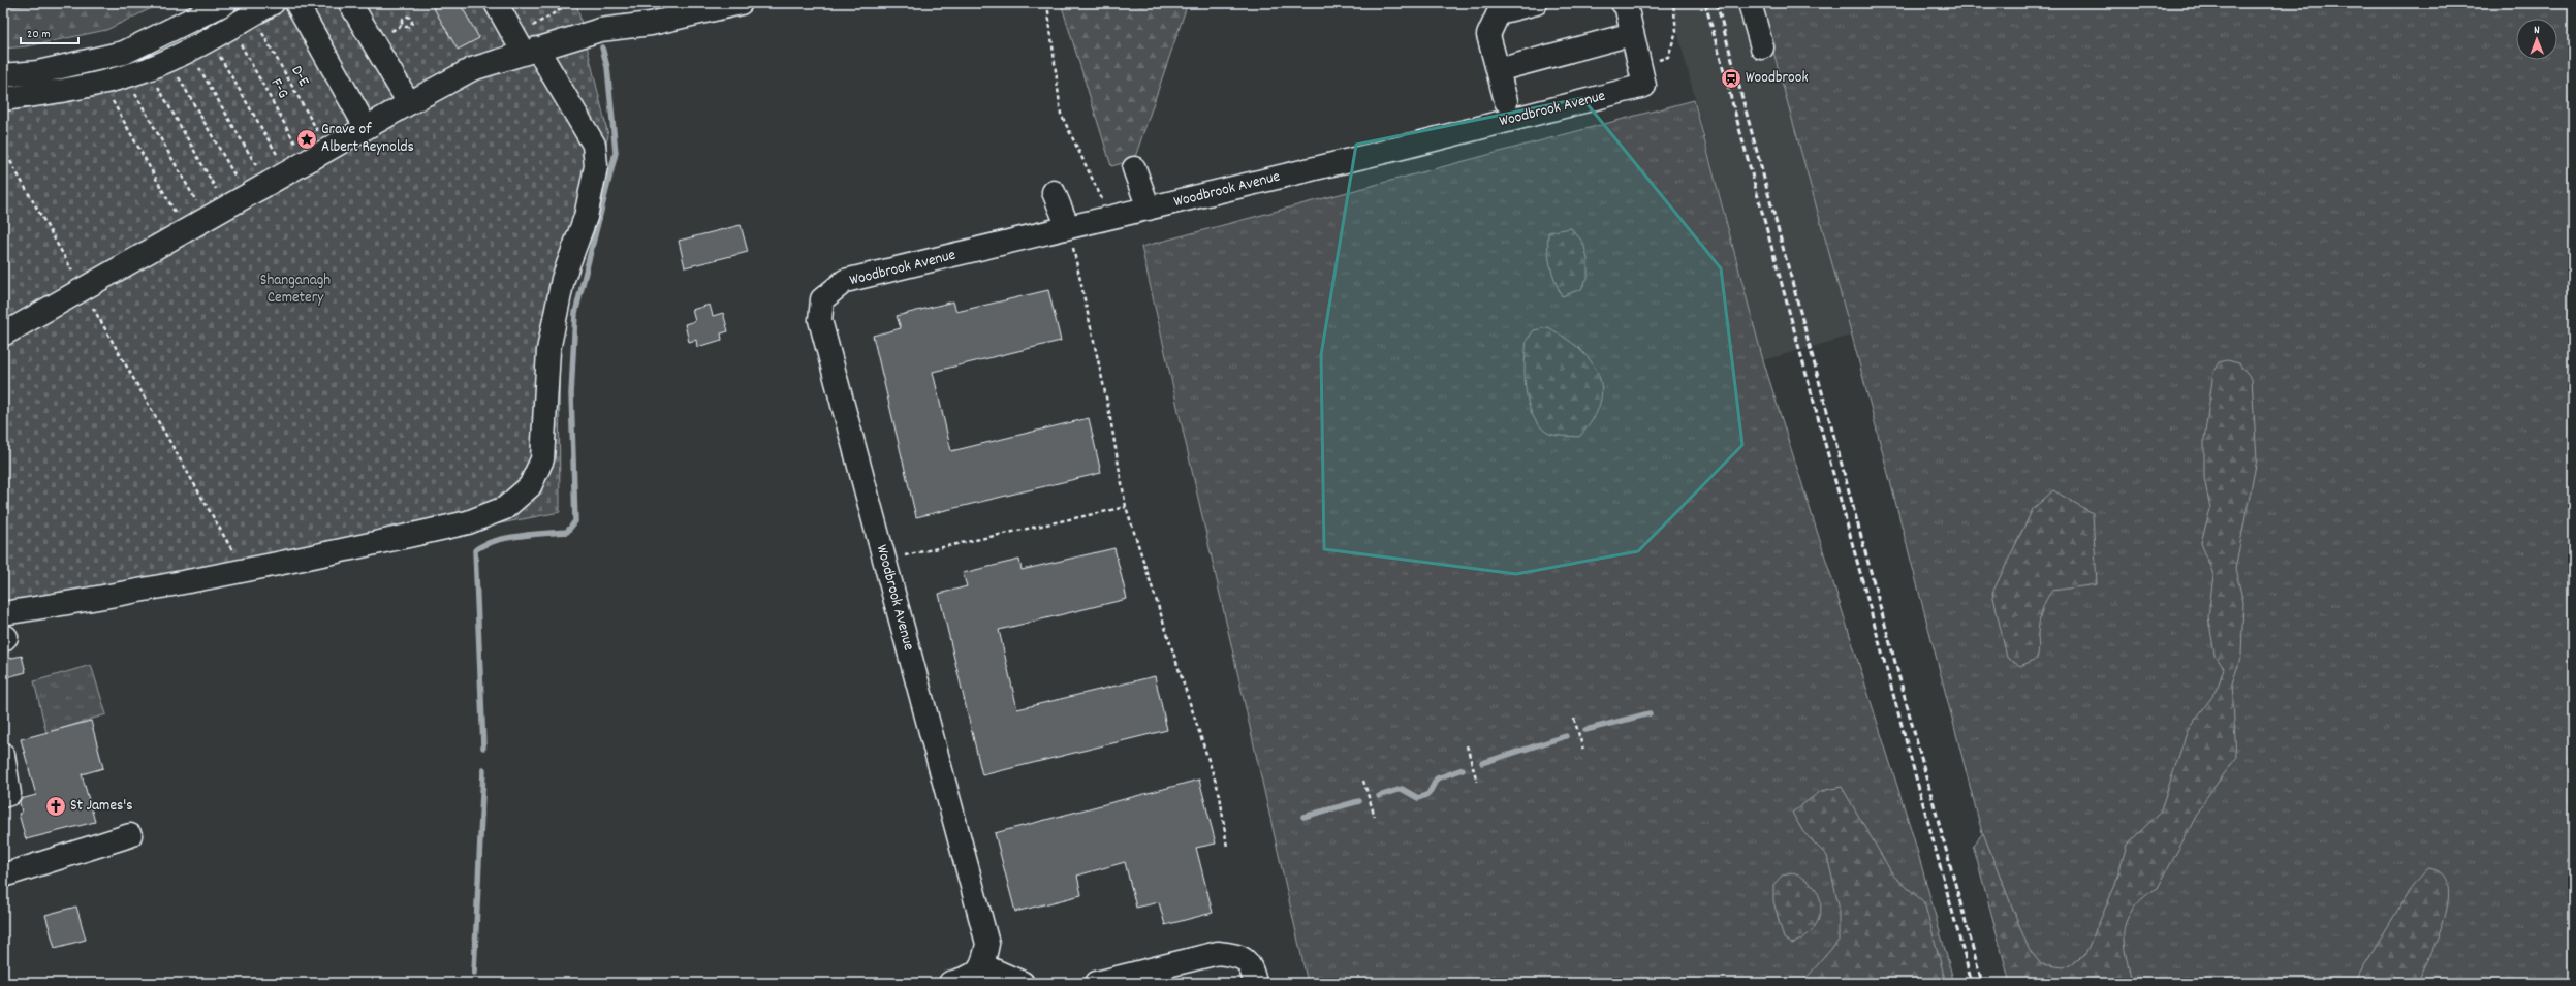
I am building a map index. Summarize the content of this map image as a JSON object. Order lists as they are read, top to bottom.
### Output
{
  "streets": {
    "street": ["Woodbrook Avenue"],
    "path": ["D-E", "F-G"]
  },
  "parks": ["Shanganagh Cemetery"],
  "places": {
    "station": ["Woodbrook"],
    "place": ["Grave of Albert Reynolds"],
    "church": ["St James's"]
  },
  "scale_bar": "20 m",
  "north": "top"
}
